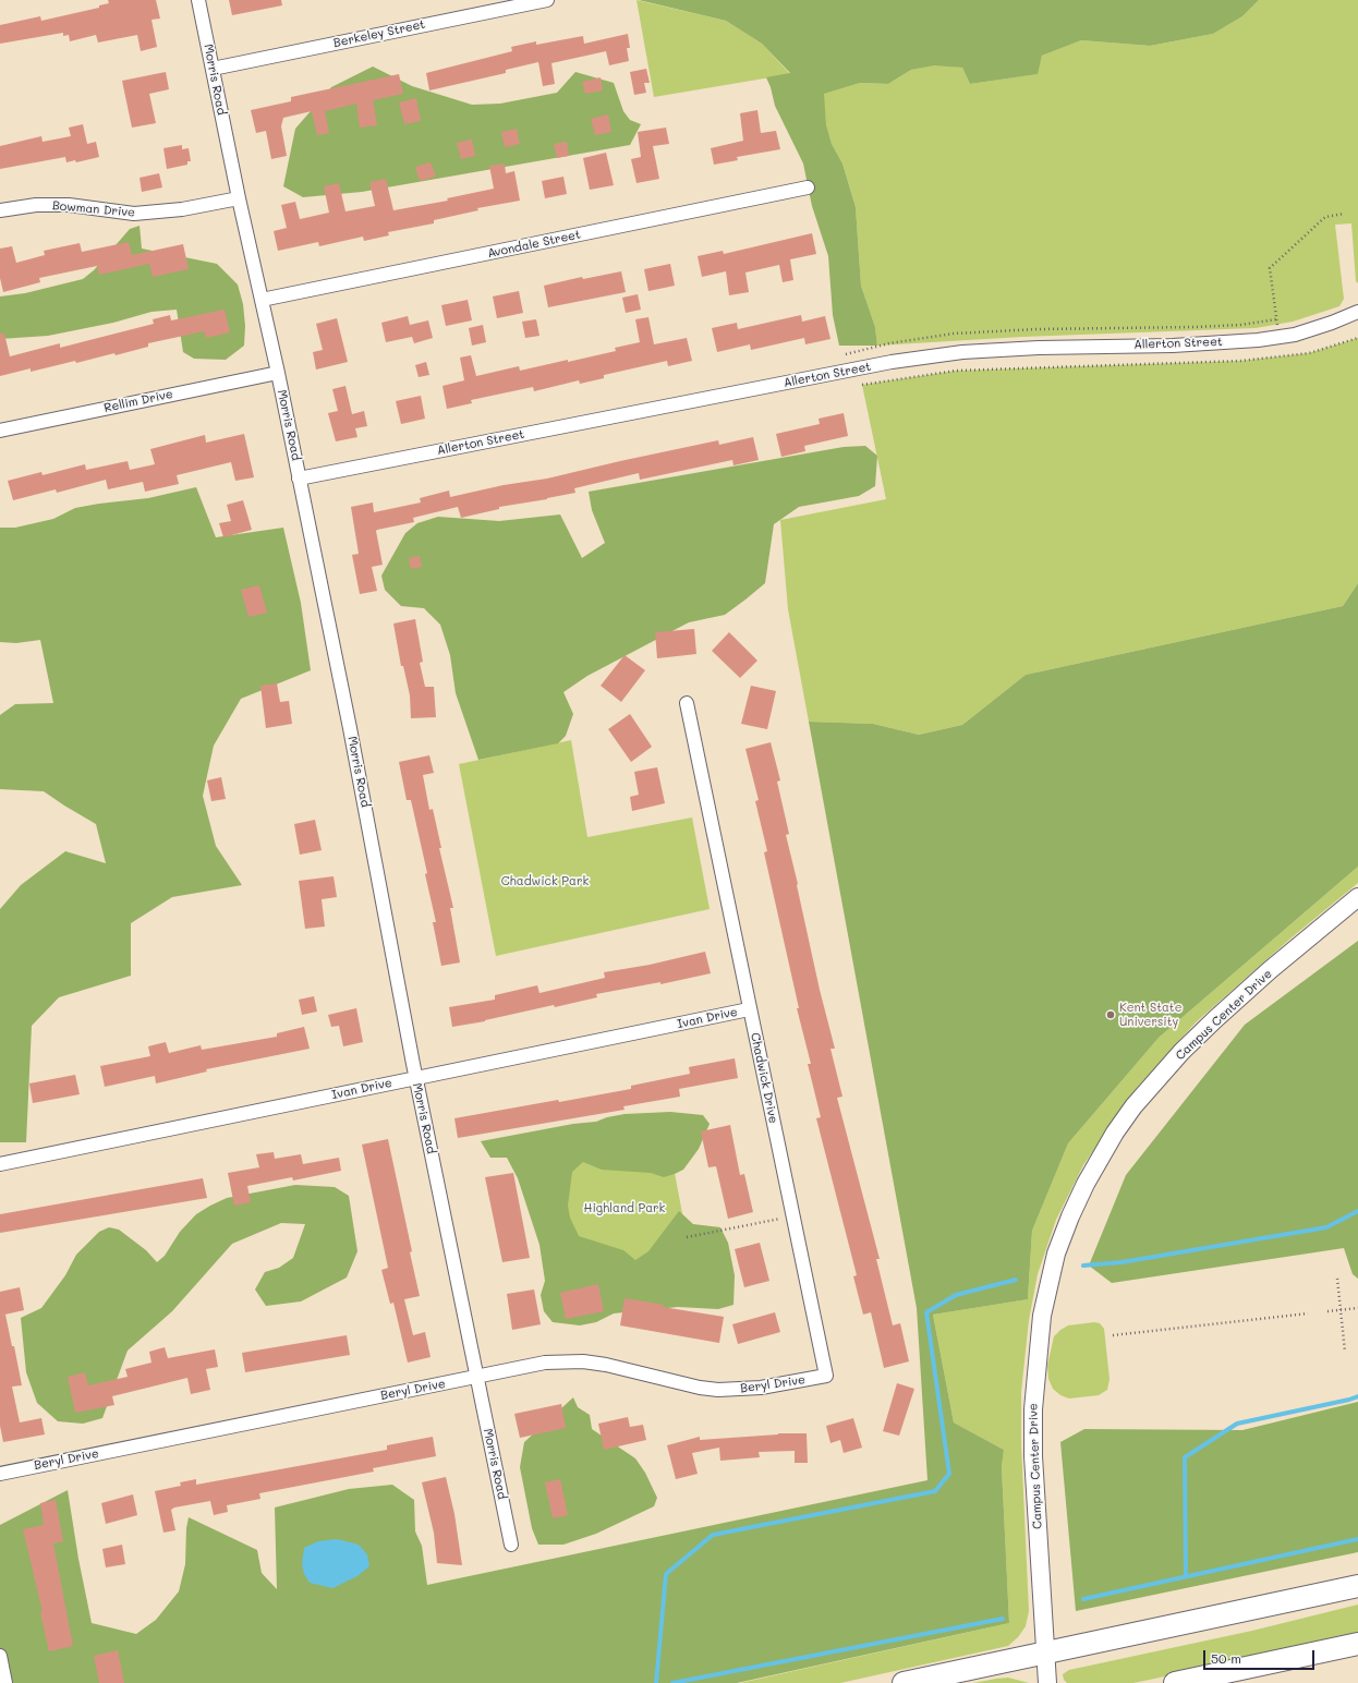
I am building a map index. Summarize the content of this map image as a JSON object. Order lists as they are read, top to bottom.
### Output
{
  "streets": {
    "street": [
      "Berkeley Street",
      "Morris Road",
      "Bowman Drive",
      "Avondale Street",
      "Allerton Street",
      "Rellim Drive",
      "Campus Center Drive",
      "Ivan Drive",
      "Chadwick Drive",
      "Beryl Drive"
    ]
  },
  "crossings": [
    ["Berkeley Street", "Morris Road"],
    ["Morris Road", "Bowman Drive"],
    ["Morris Road", "Avondale Street"],
    ["Morris Road", "Allerton Street"],
    ["Morris Road", "Rellim Drive"],
    ["Morris Road", "Ivan Drive"],
    ["Morris Road", "Beryl Drive"],
    ["Ivan Drive", "Chadwick Drive"],
    ["Chadwick Drive", "Beryl Drive"]
  ],
  "parks": ["Chadwick Park", "Highland Park"],
  "places": ["Kent State University"],
  "scale_bar": "50 m"
}
